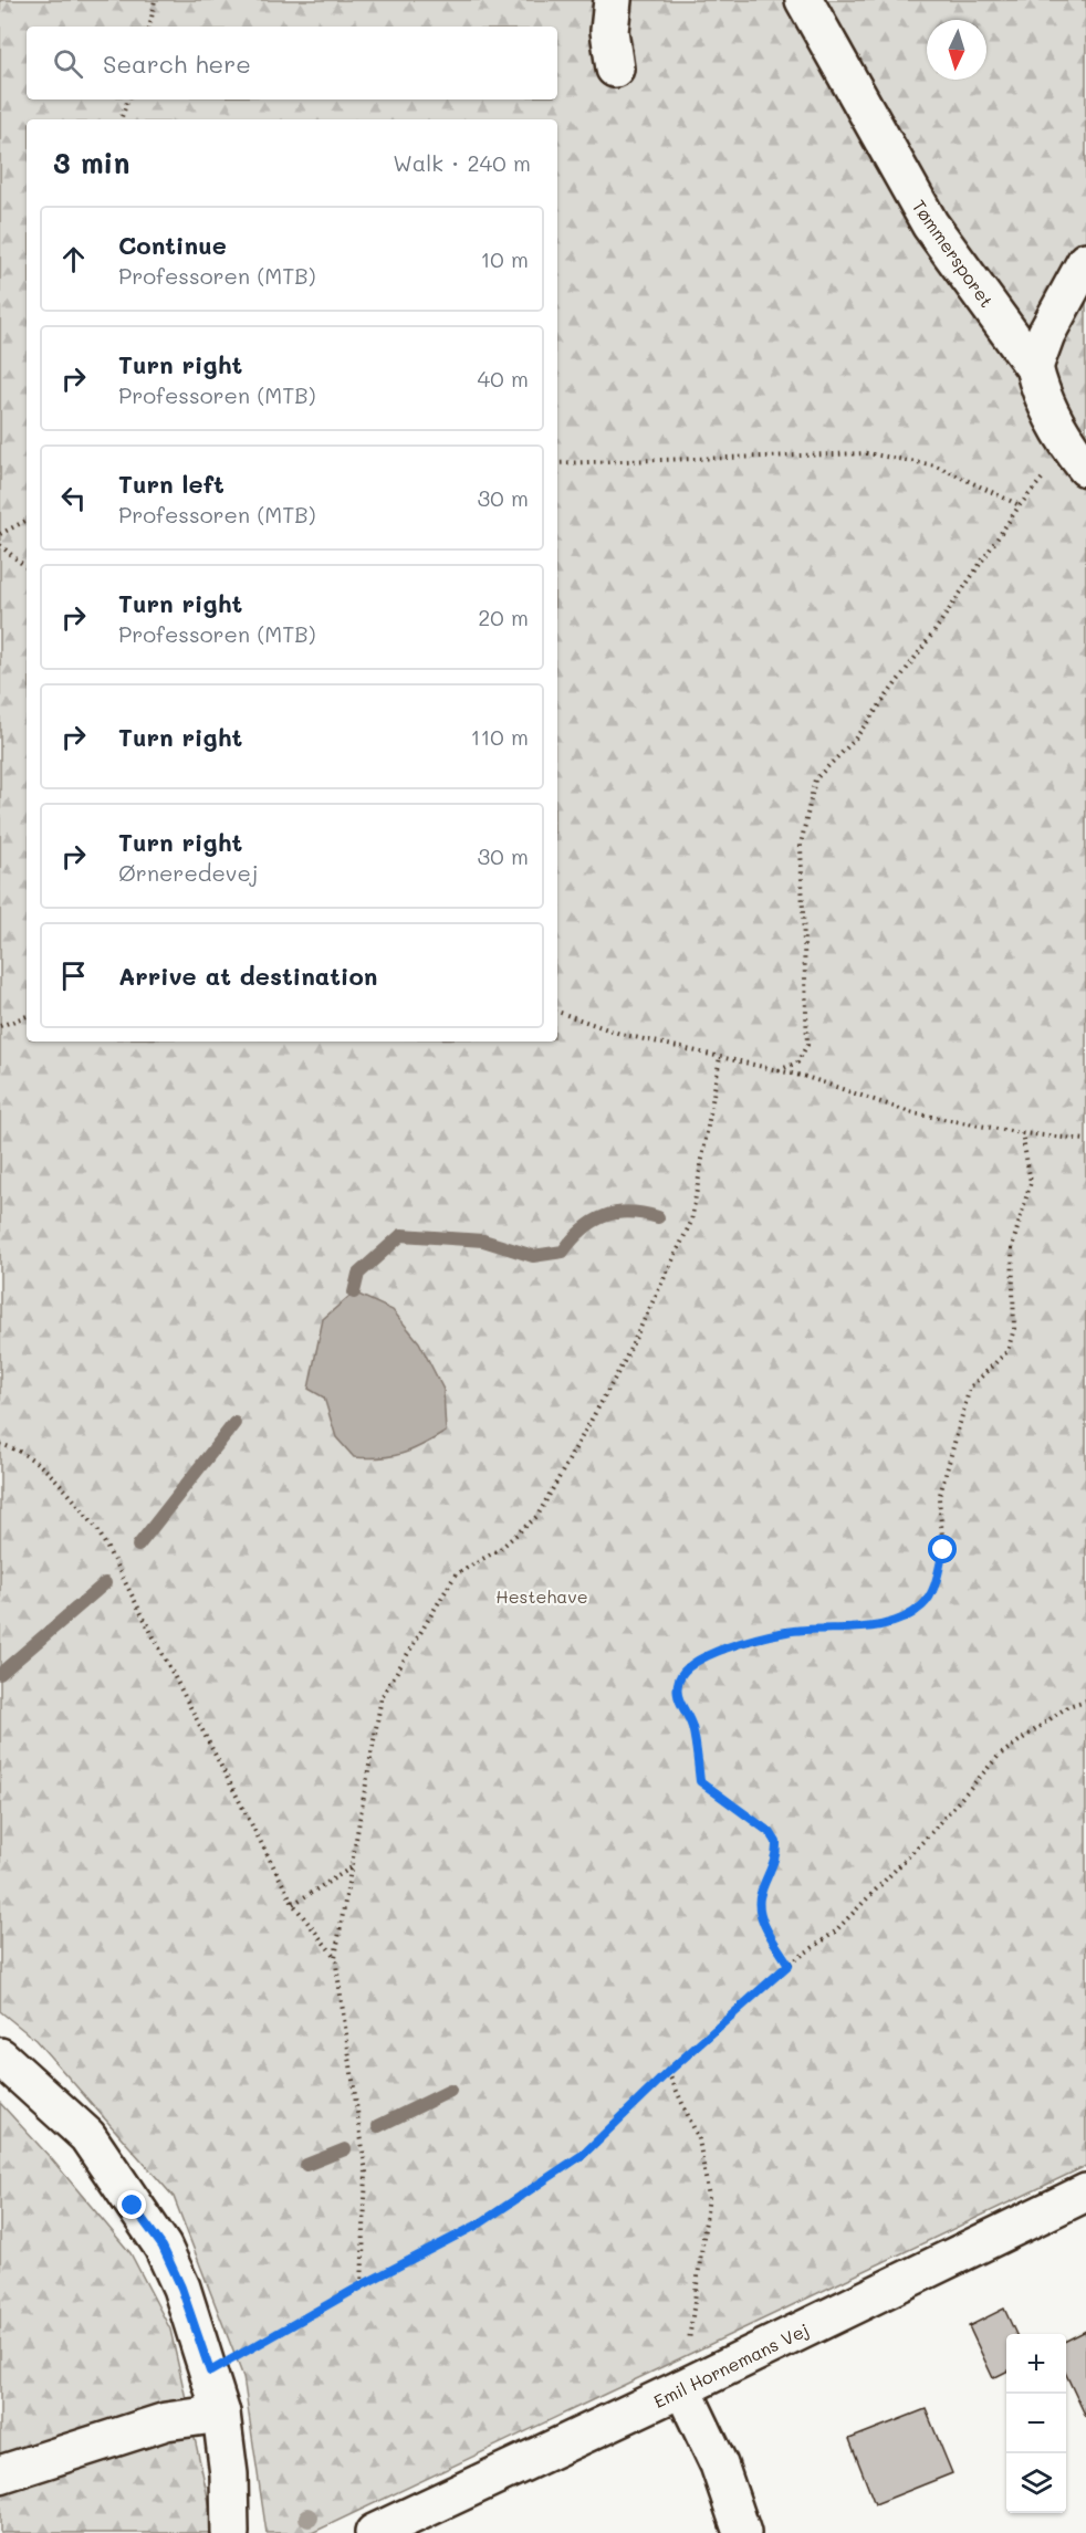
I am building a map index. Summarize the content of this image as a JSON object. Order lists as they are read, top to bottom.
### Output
{
  "streets": {
    "street": ["Tømmersporet", "Emil Hornemans Vej"]
  },
  "parks": ["Hestehave"],
  "north": "bottom",
  "page": {
    "search": "Search here",
    "heading": ["3 min", "Walk · 240 m"],
    "list": [
      ["Continue", "Professoren (MTB)", "10 m"],
      ["Turn right", "Professoren (MTB)", "40 m"],
      ["Turn left", "Professoren (MTB)", "30 m"],
      ["Turn right", "Professoren (MTB)", "20 m"],
      ["Turn right", "110 m"],
      ["Turn right", "Ørneredevej", "30 m"],
      "Arrive at destination"
    ],
    "map_buttons": ["+", "−"]
  }
}
